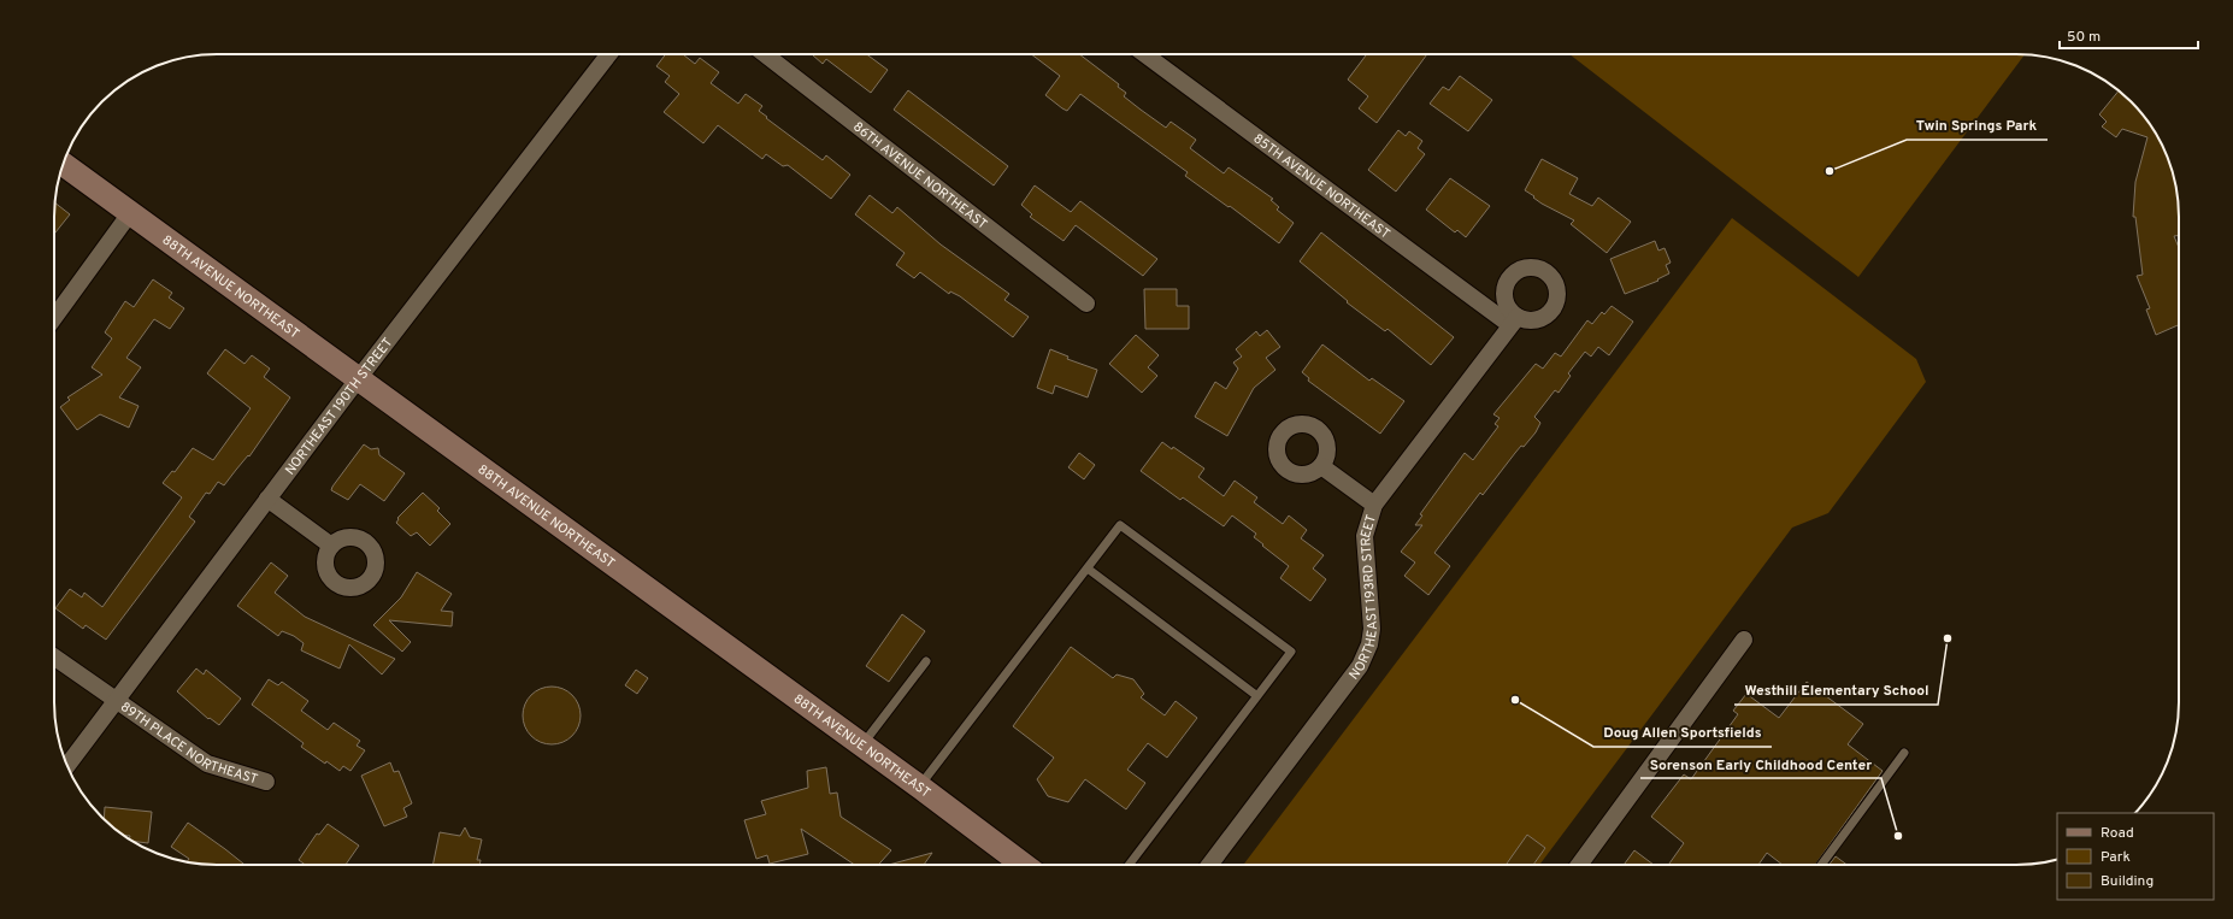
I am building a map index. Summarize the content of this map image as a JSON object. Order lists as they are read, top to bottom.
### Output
{
  "streets": {
    "street": [
      "86TH AVENUE NORTHEAST",
      "85TH AVENUE NORTHEAST",
      "88TH AVENUE NORTHEAST",
      "NORTHEAST 190TH STREET",
      "NORTHEAST 193RD STREET",
      "89TH PLACE NORTHEAST"
    ]
  },
  "crossings": [
    ["85TH AVENUE NORTHEAST", "NORTHEAST 193RD STREET"],
    ["88TH AVENUE NORTHEAST", "NORTHEAST 190TH STREET"],
    ["NORTHEAST 190TH STREET", "89TH PLACE NORTHEAST"]
  ],
  "places": [
    "Twin Springs Park",
    "Westhill Elementary School",
    "Doug Allen Sportsfields",
    "Sorenson Early Childhood Center"
  ],
  "legend": ["Road", "Park", "Building"],
  "scale_bar": "50 m"
}
